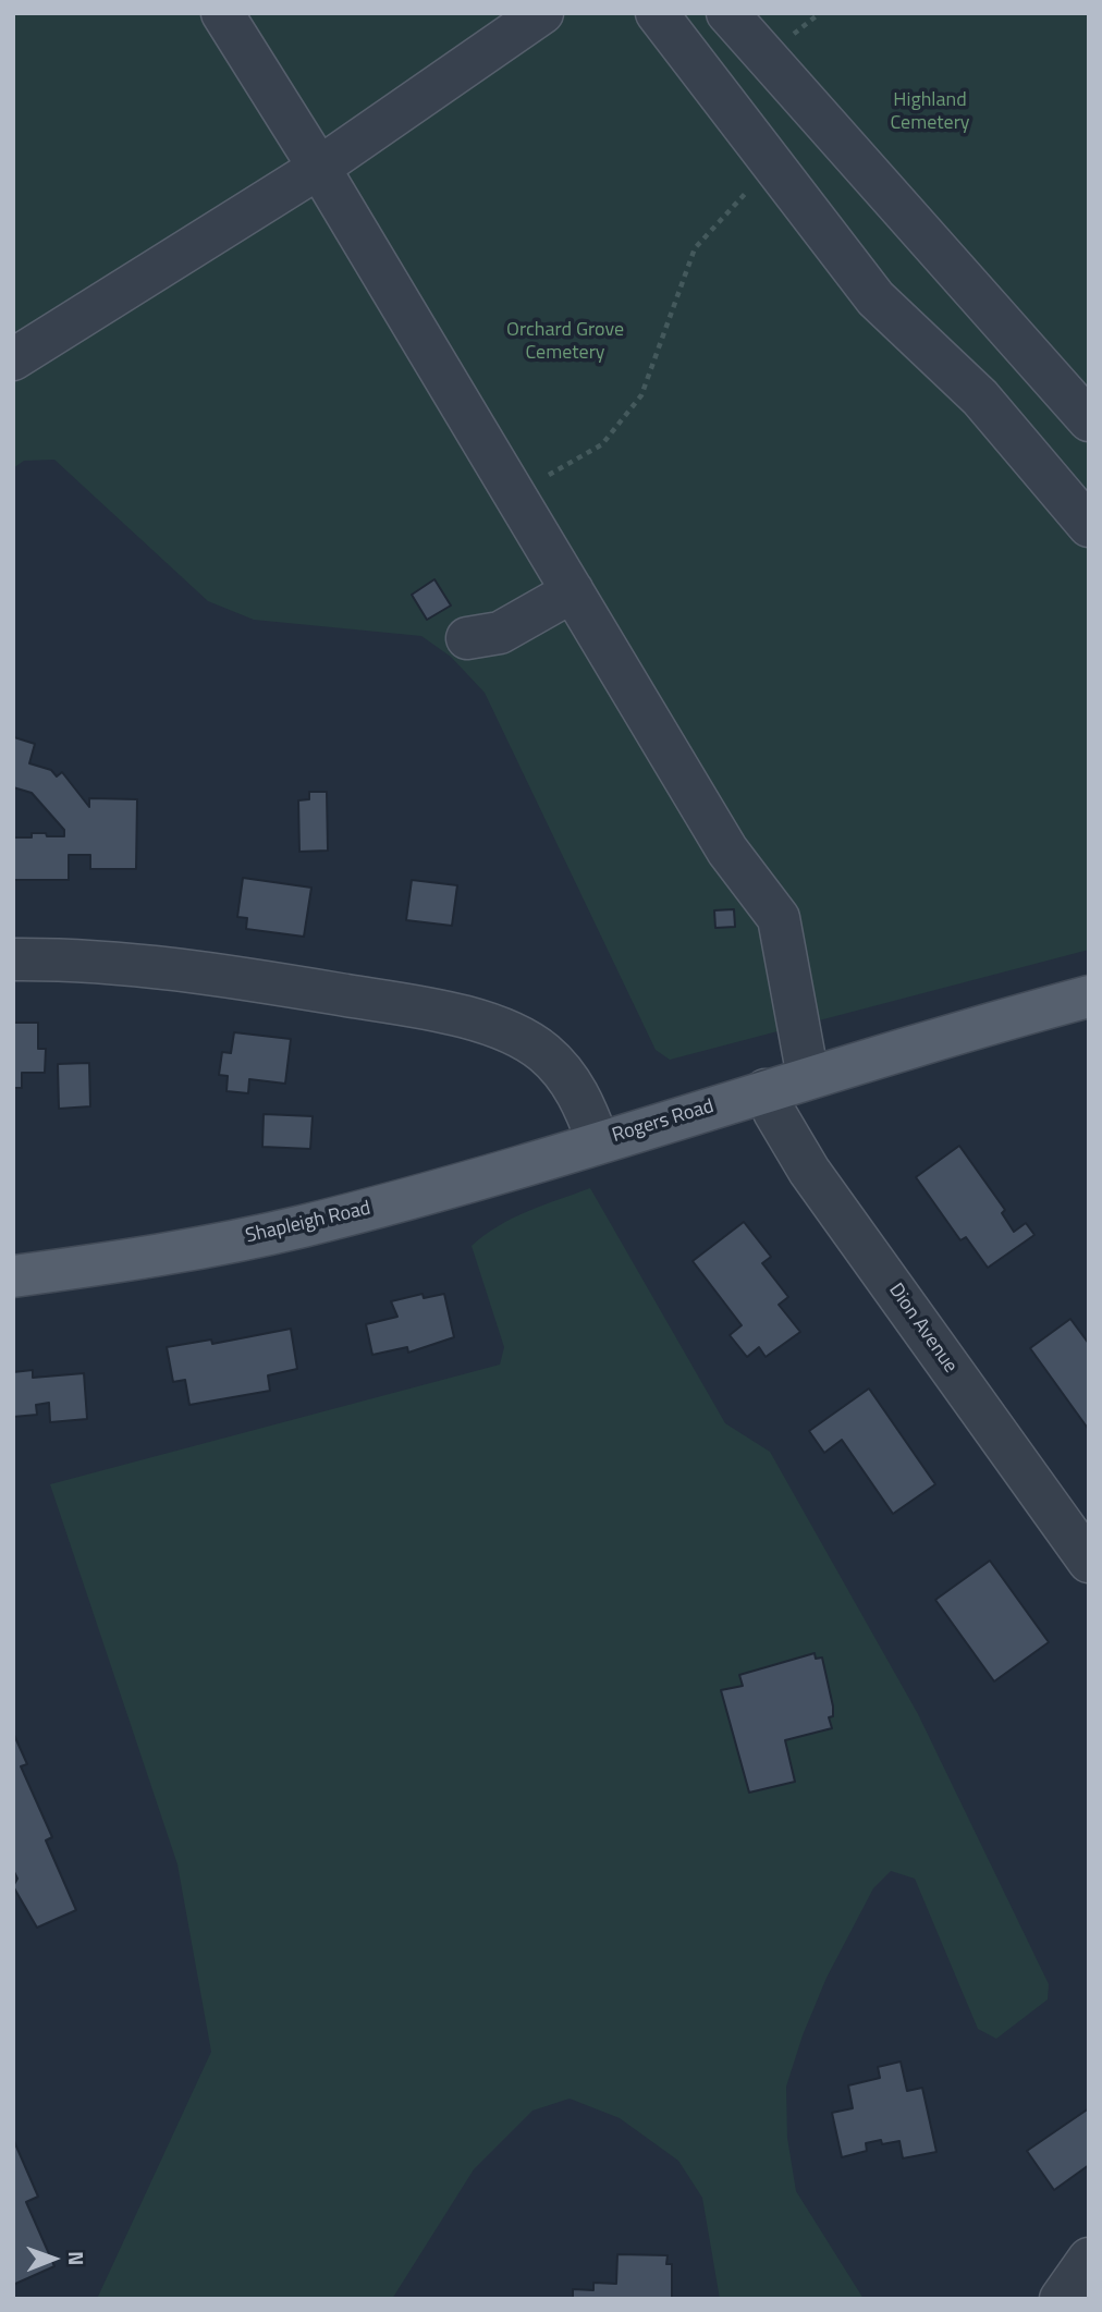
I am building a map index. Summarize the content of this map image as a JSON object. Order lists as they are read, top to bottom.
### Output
{
  "streets": {
    "main road": ["Rogers Road", "Shapleigh Road"],
    "street": ["Dion Avenue"]
  },
  "crossings": [
    ["Rogers Road", "Shapleigh Road"],
    ["Rogers Road", "Dion Avenue"]
  ],
  "parks": ["Highland Cemetery", "Orchard Grove Cemetery"],
  "north": "right"
}
